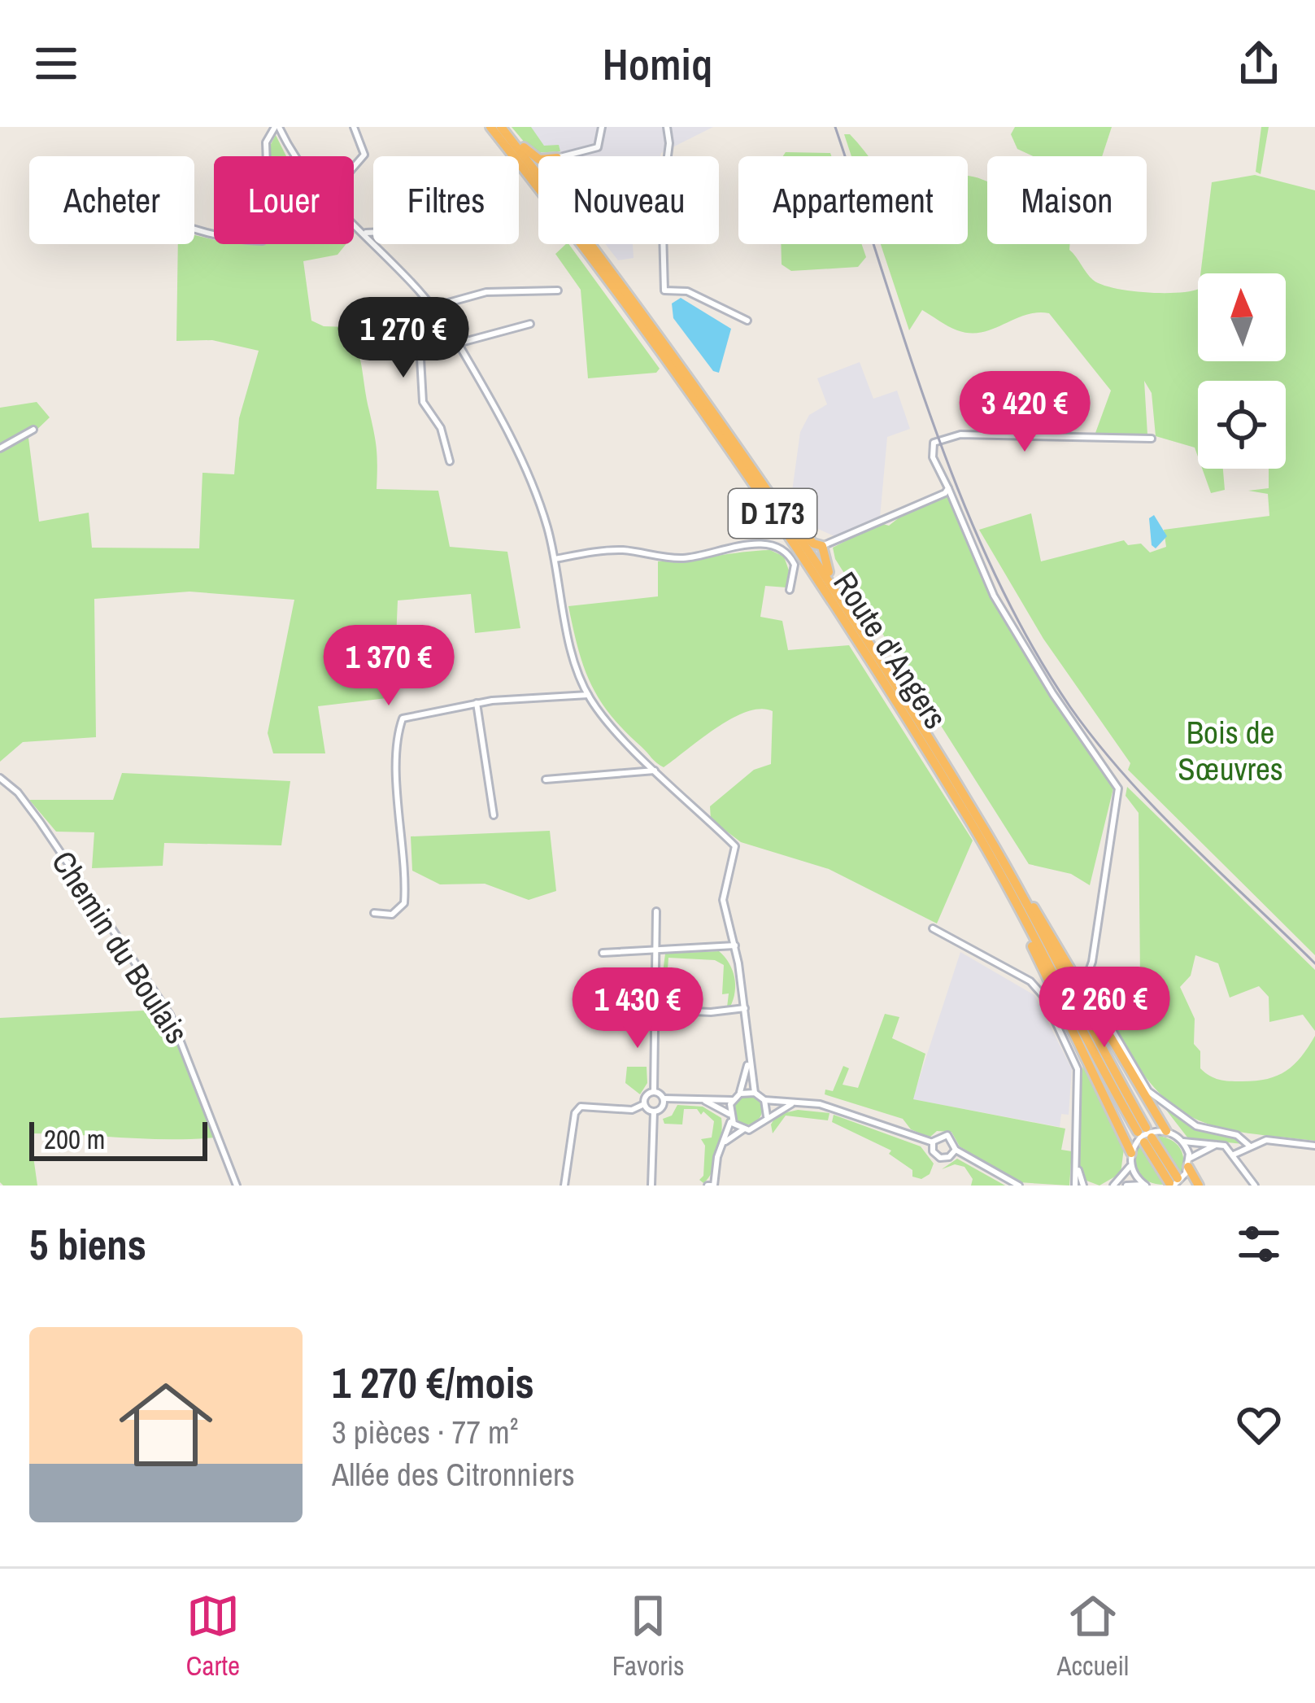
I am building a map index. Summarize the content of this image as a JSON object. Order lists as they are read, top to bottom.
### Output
{
  "streets": {
    "highway": ["D 173", "Route d'Angers"],
    "street": ["Chemin du Boulais"]
  },
  "parks": ["Bois de Sœuvres"],
  "scale_bar": "200 m",
  "north": "top",
  "page": {
    "header": "Homiq",
    "chip": [
      "Acheter",
      "Louer",
      "Filtres",
      "Nouveau",
      "Appartement",
      "Maison"
    ],
    "price": [
      "1 270 €",
      "3 420 €",
      "1 370 €",
      "2 260 €",
      "1 430 €"
    ],
    "scale": "200 m",
    "heading": "5 biens",
    "list": [
      {
        "name": "1 270 €/mois",
        "note": "3 pièces · 77 m² · Allée des Citronniers"
      }
    ],
    "tabs": ["Carte", "Favoris", "Accueil"]
  }
}
